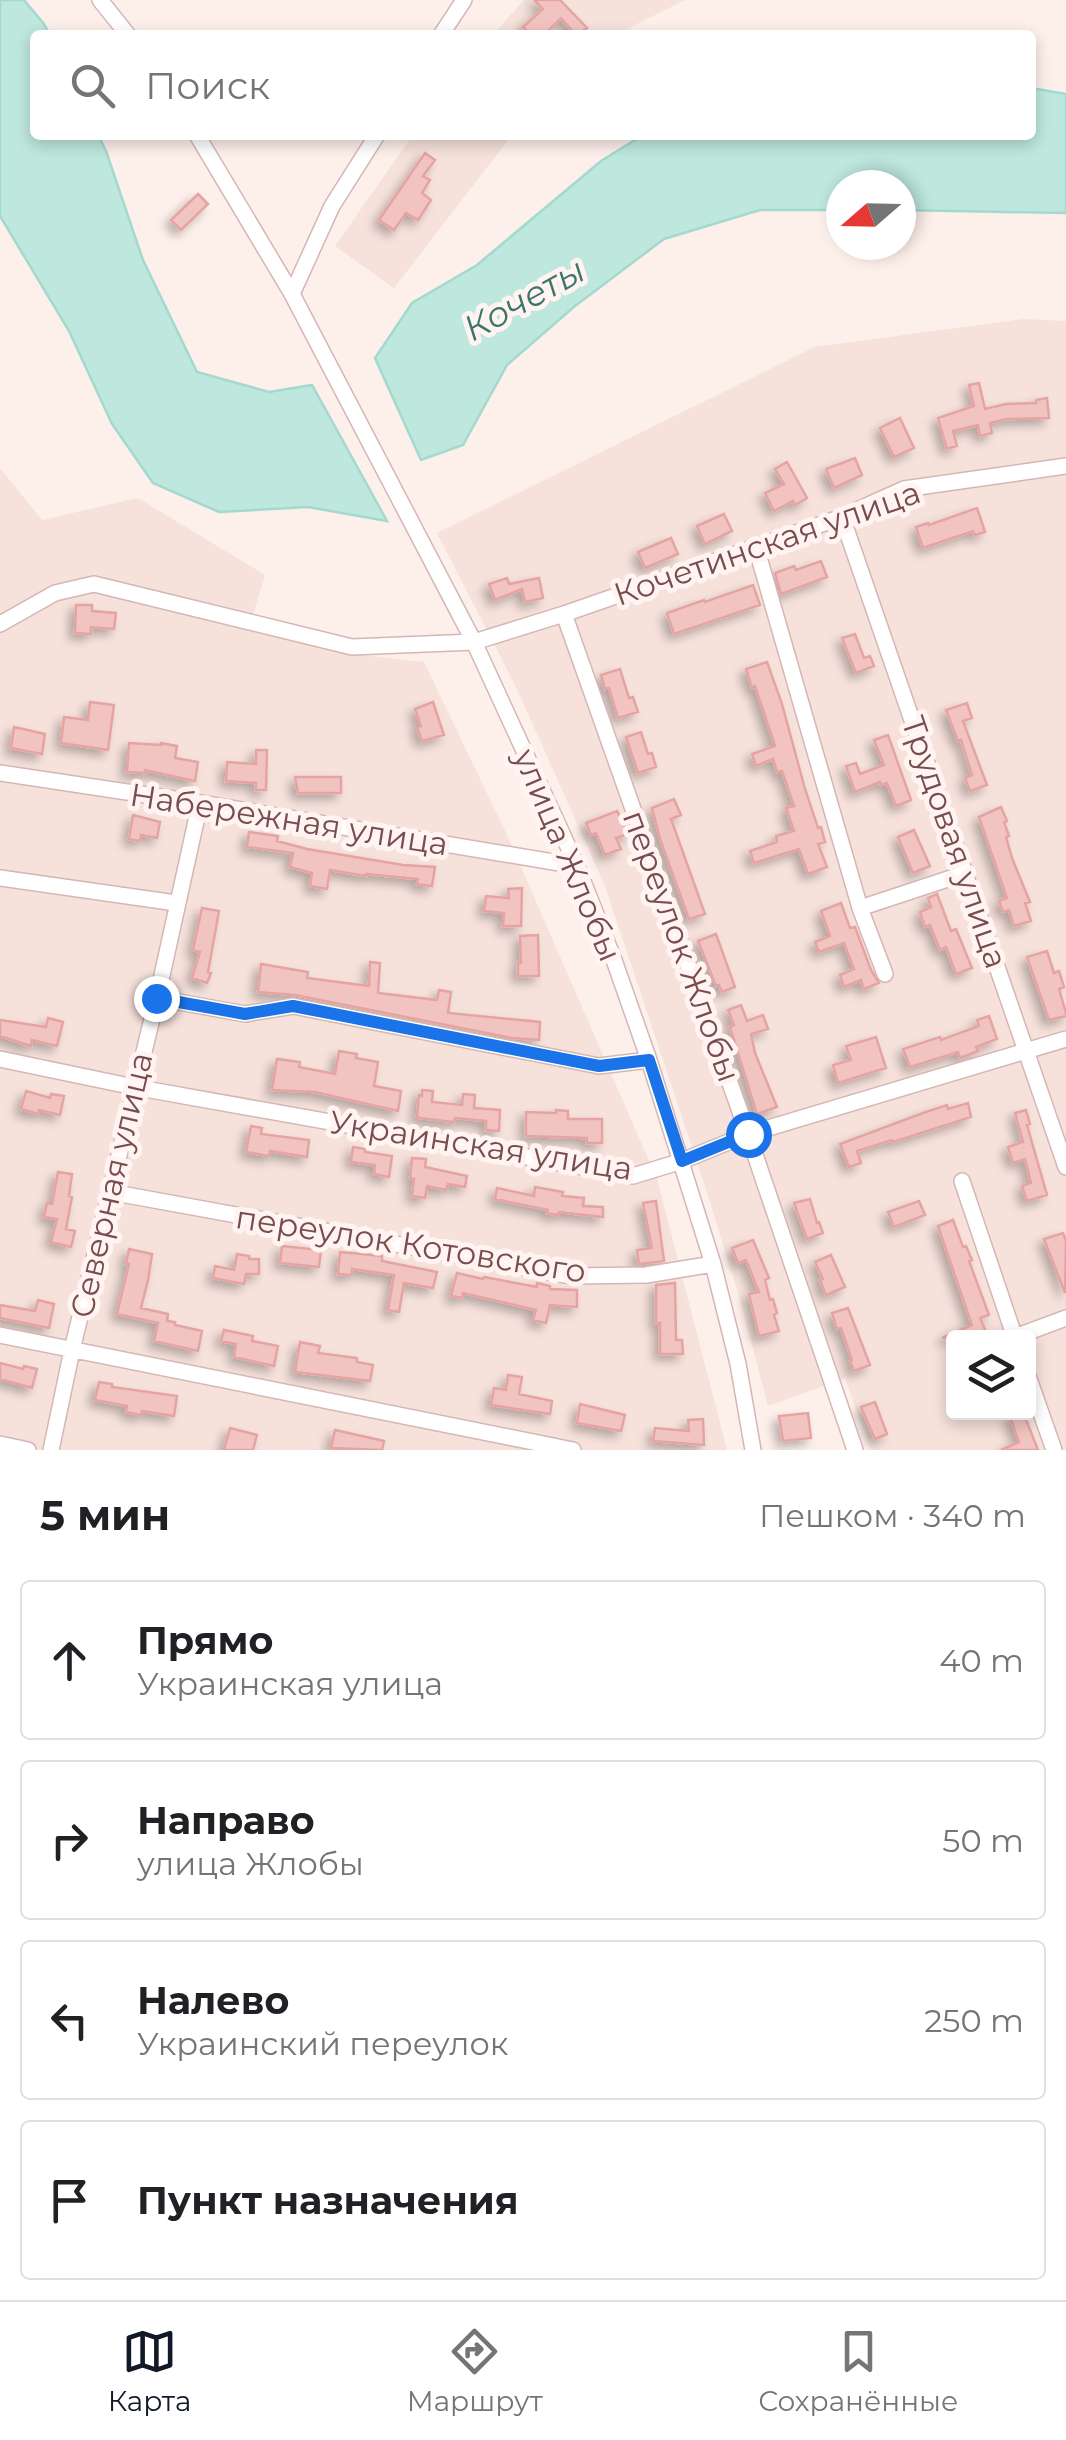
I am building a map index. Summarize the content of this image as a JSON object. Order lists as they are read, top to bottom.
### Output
{
  "streets": {
    "street": [
      "Кочетинская улица",
      "Набережная улица",
      "Трудовая улица",
      "улица Жлобы",
      "переулок Жлобы",
      "Украинская улица",
      "Северная улица",
      "переулок Котовского"
    ]
  },
  "crossings": [
    ["Кочетинская улица", "Трудовая улица"],
    ["Кочетинская улица", "улица Жлобы"],
    ["Кочетинская улица", "переулок Жлобы"],
    ["Набережная улица", "улица Жлобы"],
    ["Набережная улица", "Северная улица"],
    ["Трудовая улица", "Украинская улица"],
    ["улица Жлобы", "Украинская улица"],
    ["улица Жлобы", "переулок Котовского"],
    ["переулок Жлобы", "Украинская улица"],
    ["Украинская улица", "Северная улица"],
    ["Северная улица", "переулок Котовского"]
  ],
  "water": ["Кочеты"],
  "north": "left",
  "page": {
    "search": "Поиск",
    "heading": ["5 мин", "Пешком · 340 m"],
    "list": [
      ["Прямо", "Украинская улица", "40 m"],
      ["Направо", "улица Жлобы", "50 m"],
      ["Налево", "Украинский переулок", "250 m"],
      "Пункт назначения"
    ],
    "nav": ["Карта", "Маршрут", "Сохранённые"]
  }
}
